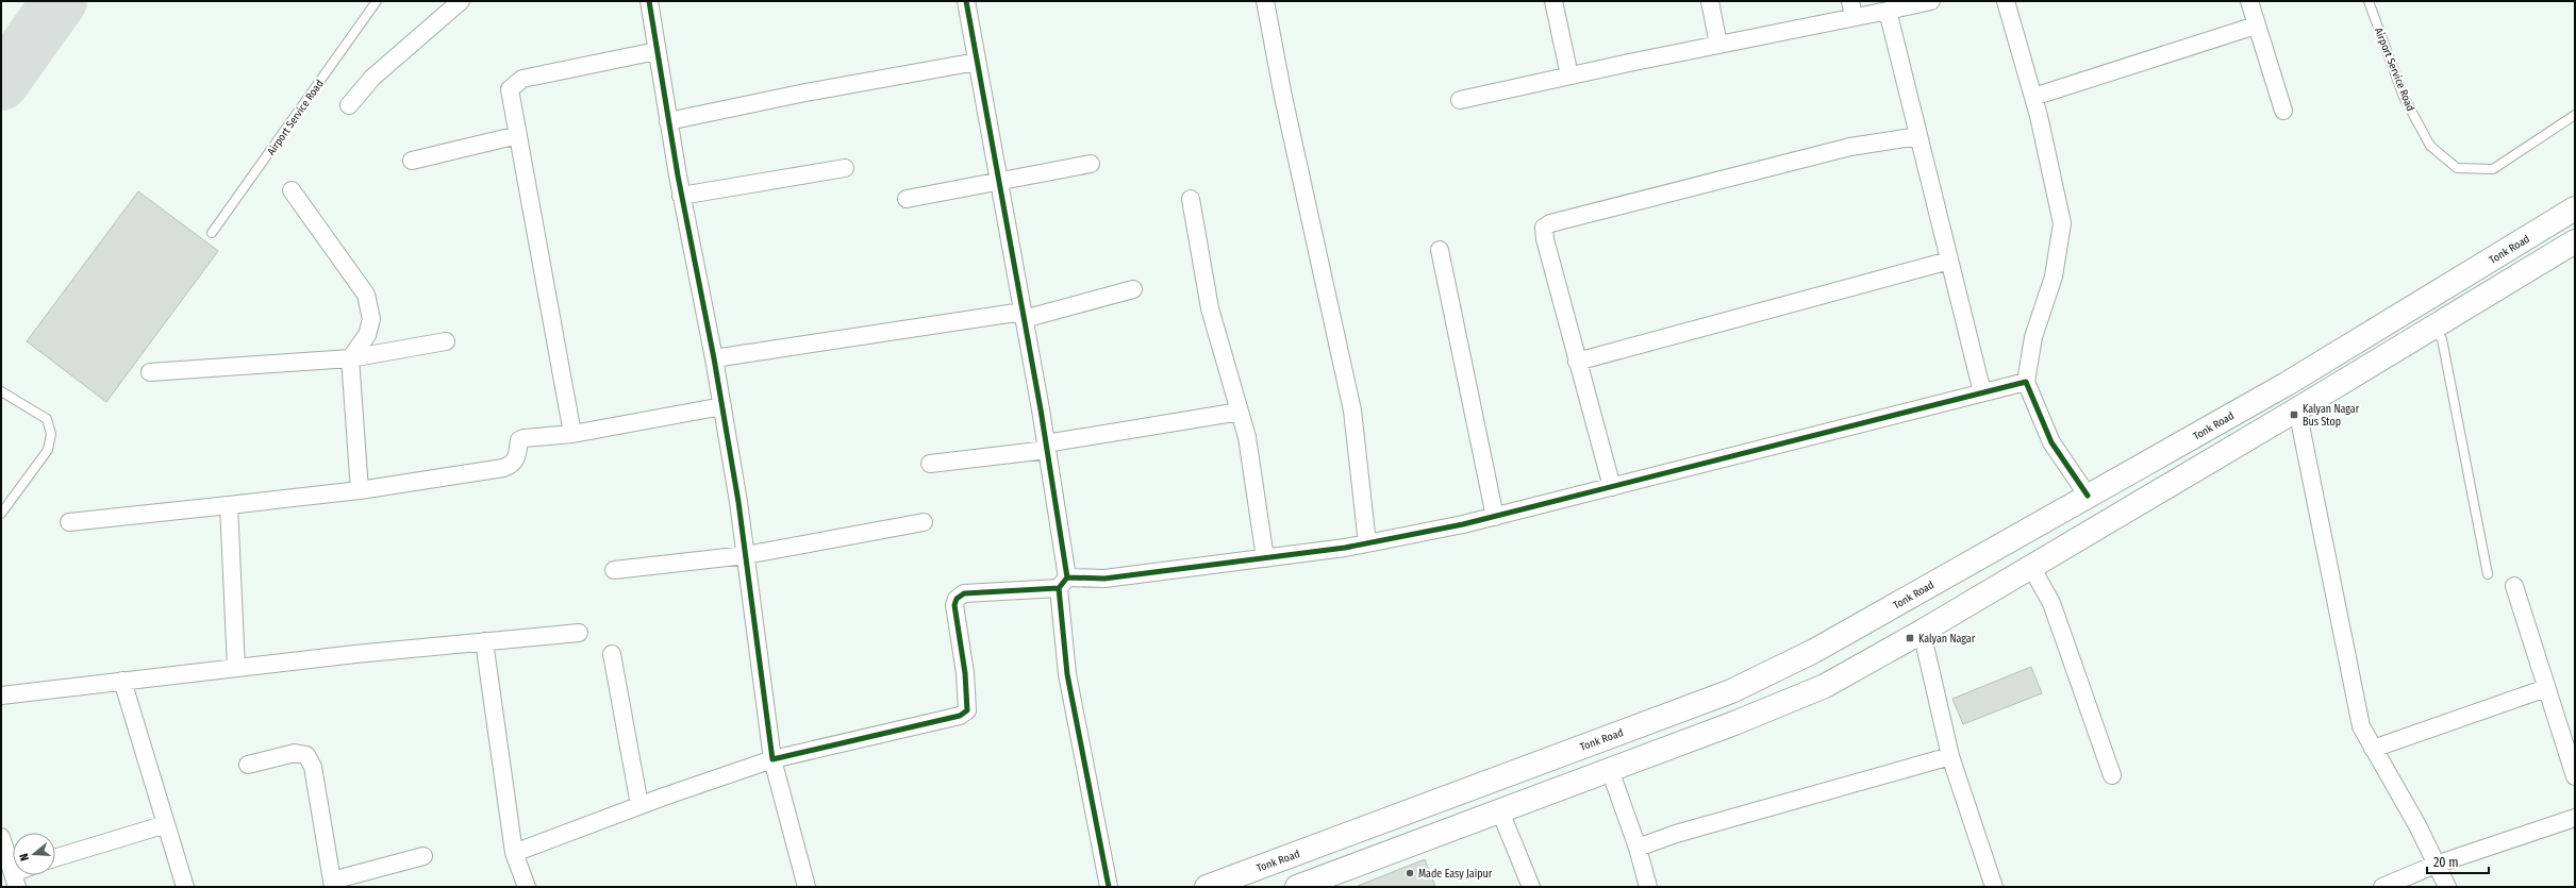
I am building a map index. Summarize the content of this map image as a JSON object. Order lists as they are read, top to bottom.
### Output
{
  "streets": {
    "main road": ["Tonk Road"],
    "lane": ["Airport Service Road"]
  },
  "places": {
    "transit": ["Kalyan Nagar Bus Stop", "Kalyan Nagar"],
    "other": ["Made Easy Jaipur"]
  },
  "scale_bar": "20 m",
  "north": "left"
}
